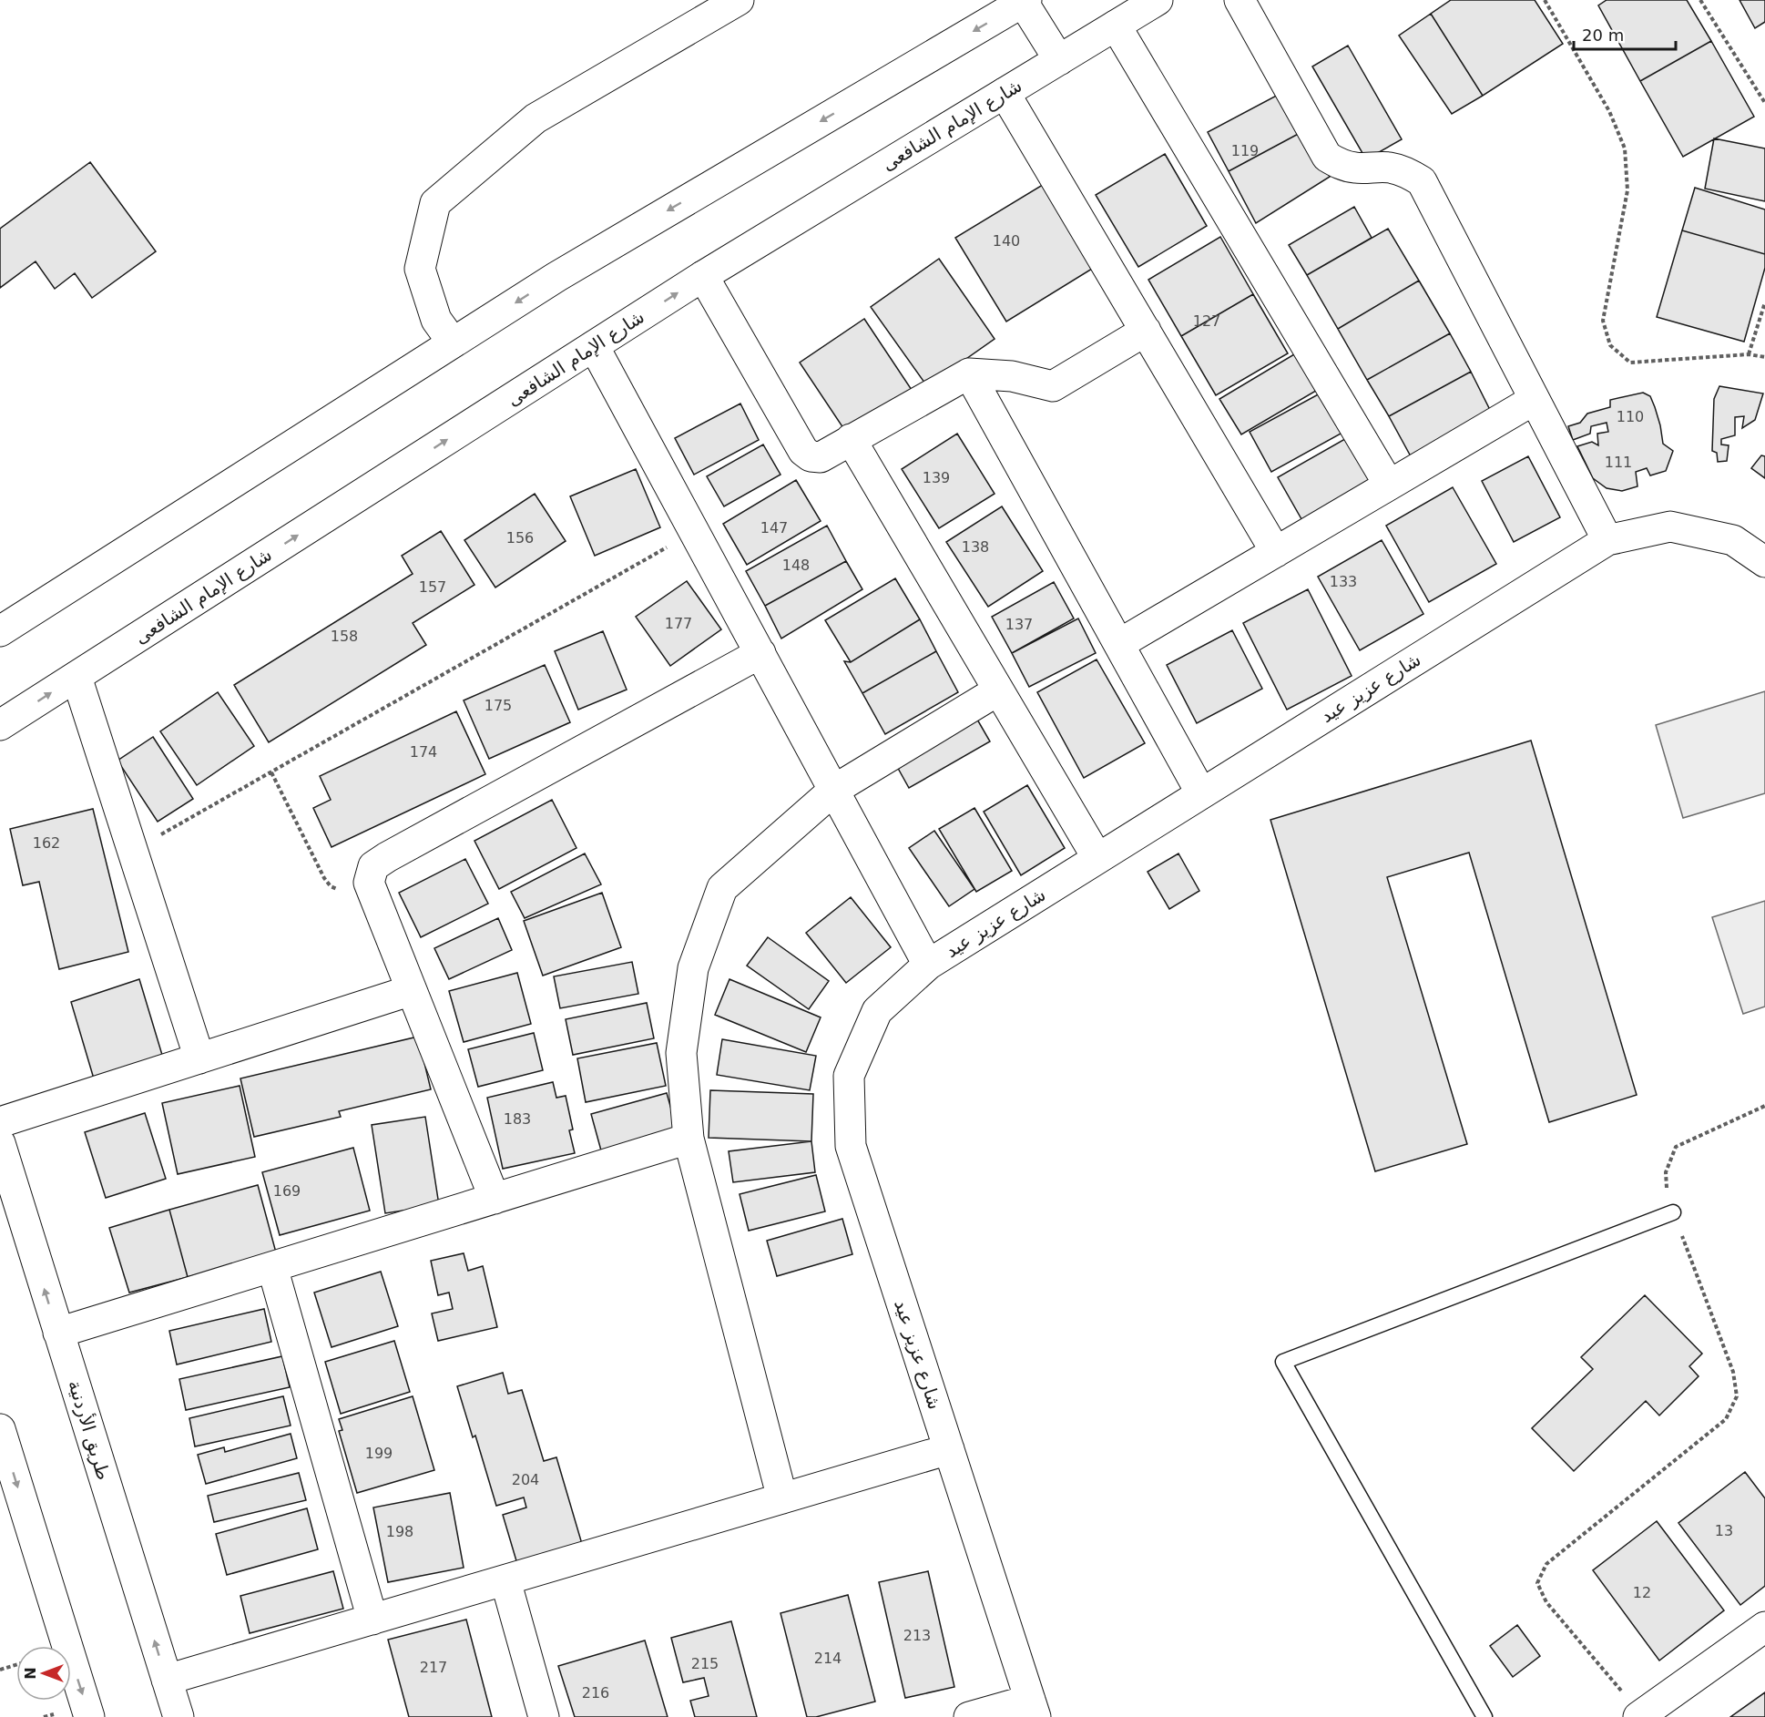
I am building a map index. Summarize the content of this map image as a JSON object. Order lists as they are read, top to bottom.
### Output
{
  "streets": {
    "street": ["شارع الإمام الشافعى", "شارع عزيز عيد", "طريق الأردنية"]
  },
  "house_numbers": [
    "119",
    "140",
    "127",
    "110",
    "111",
    "139",
    "147",
    "156",
    "138",
    "148",
    "133",
    "157",
    "177",
    "137",
    "158",
    "175",
    "174",
    "162",
    "183",
    "169",
    "199",
    "204",
    "13",
    "198",
    "12",
    "213",
    "214",
    "215",
    "217",
    "216"
  ],
  "scale_bar": "20 m",
  "north": "left"
}
